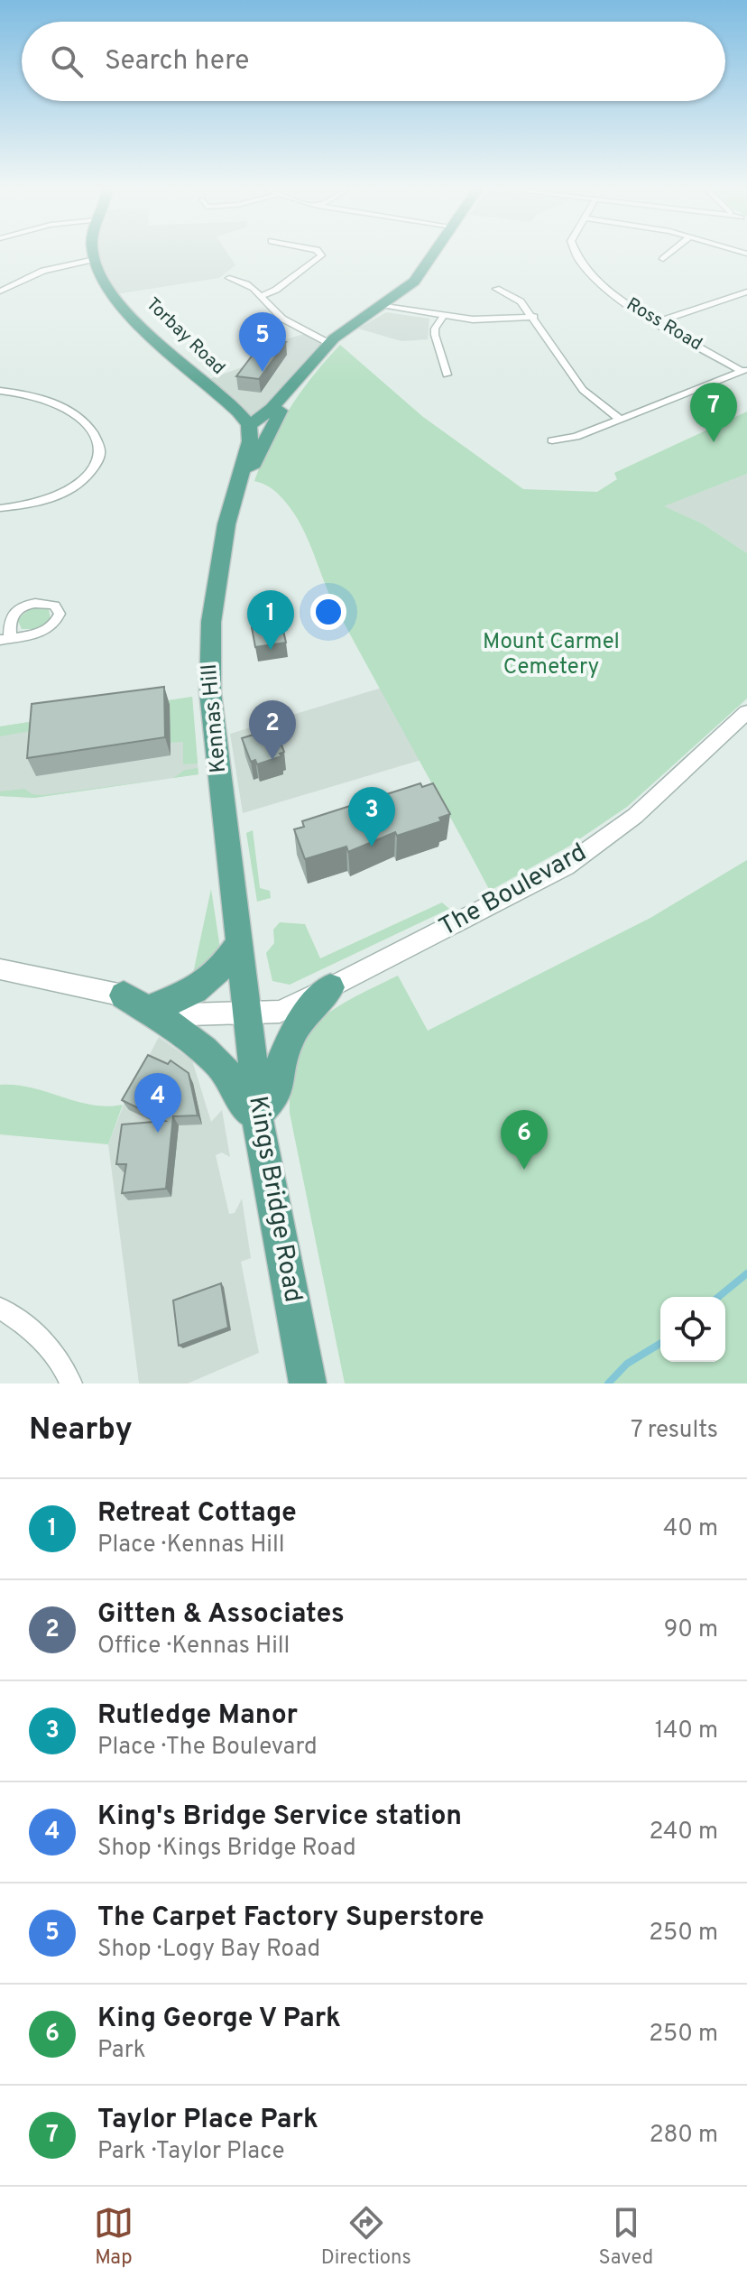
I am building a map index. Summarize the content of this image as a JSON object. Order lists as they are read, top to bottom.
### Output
{
  "streets": {
    "main road": ["Torbay Road", "Kennas Hill", "Kings Bridge Road"],
    "street": ["Ross Road", "The Boulevard"]
  },
  "crossings": [
    ["Torbay Road", "Kennas Hill"],
    ["Kennas Hill", "The Boulevard"],
    ["Kennas Hill", "Kings Bridge Road"],
    ["The Boulevard", "Kings Bridge Road"]
  ],
  "parks": ["Mount Carmel Cemetery"],
  "page": {
    "search": "Search here",
    "pins": [
      "5",
      "7",
      "1",
      "2",
      "3",
      "4",
      "6"
    ],
    "heading": ["Nearby", "7 results"],
    "list": [
      {
        "mark": "1",
        "name": "Retreat Cottage",
        "note": "Place · Kennas Hill",
        "value": "40 m"
      },
      {
        "mark": "2",
        "name": "Gitten & Associates",
        "note": "Office · Kennas Hill",
        "value": "90 m"
      },
      {
        "mark": "3",
        "name": "Rutledge Manor",
        "note": "Place · The Boulevard",
        "value": "140 m"
      },
      {
        "mark": "4",
        "name": "King's Bridge Service station",
        "note": "Shop · Kings Bridge Road",
        "value": "240 m"
      },
      {
        "mark": "5",
        "name": "The Carpet Factory Superstore",
        "note": "Shop · Logy Bay Road",
        "value": "250 m"
      },
      {
        "mark": "6",
        "name": "King George V Park",
        "note": "Park",
        "value": "250 m"
      },
      {
        "mark": "7",
        "name": "Taylor Place Park",
        "note": "Park · Taylor Place",
        "value": "280 m"
      }
    ],
    "nav": ["Map", "Directions", "Saved"]
  }
}
